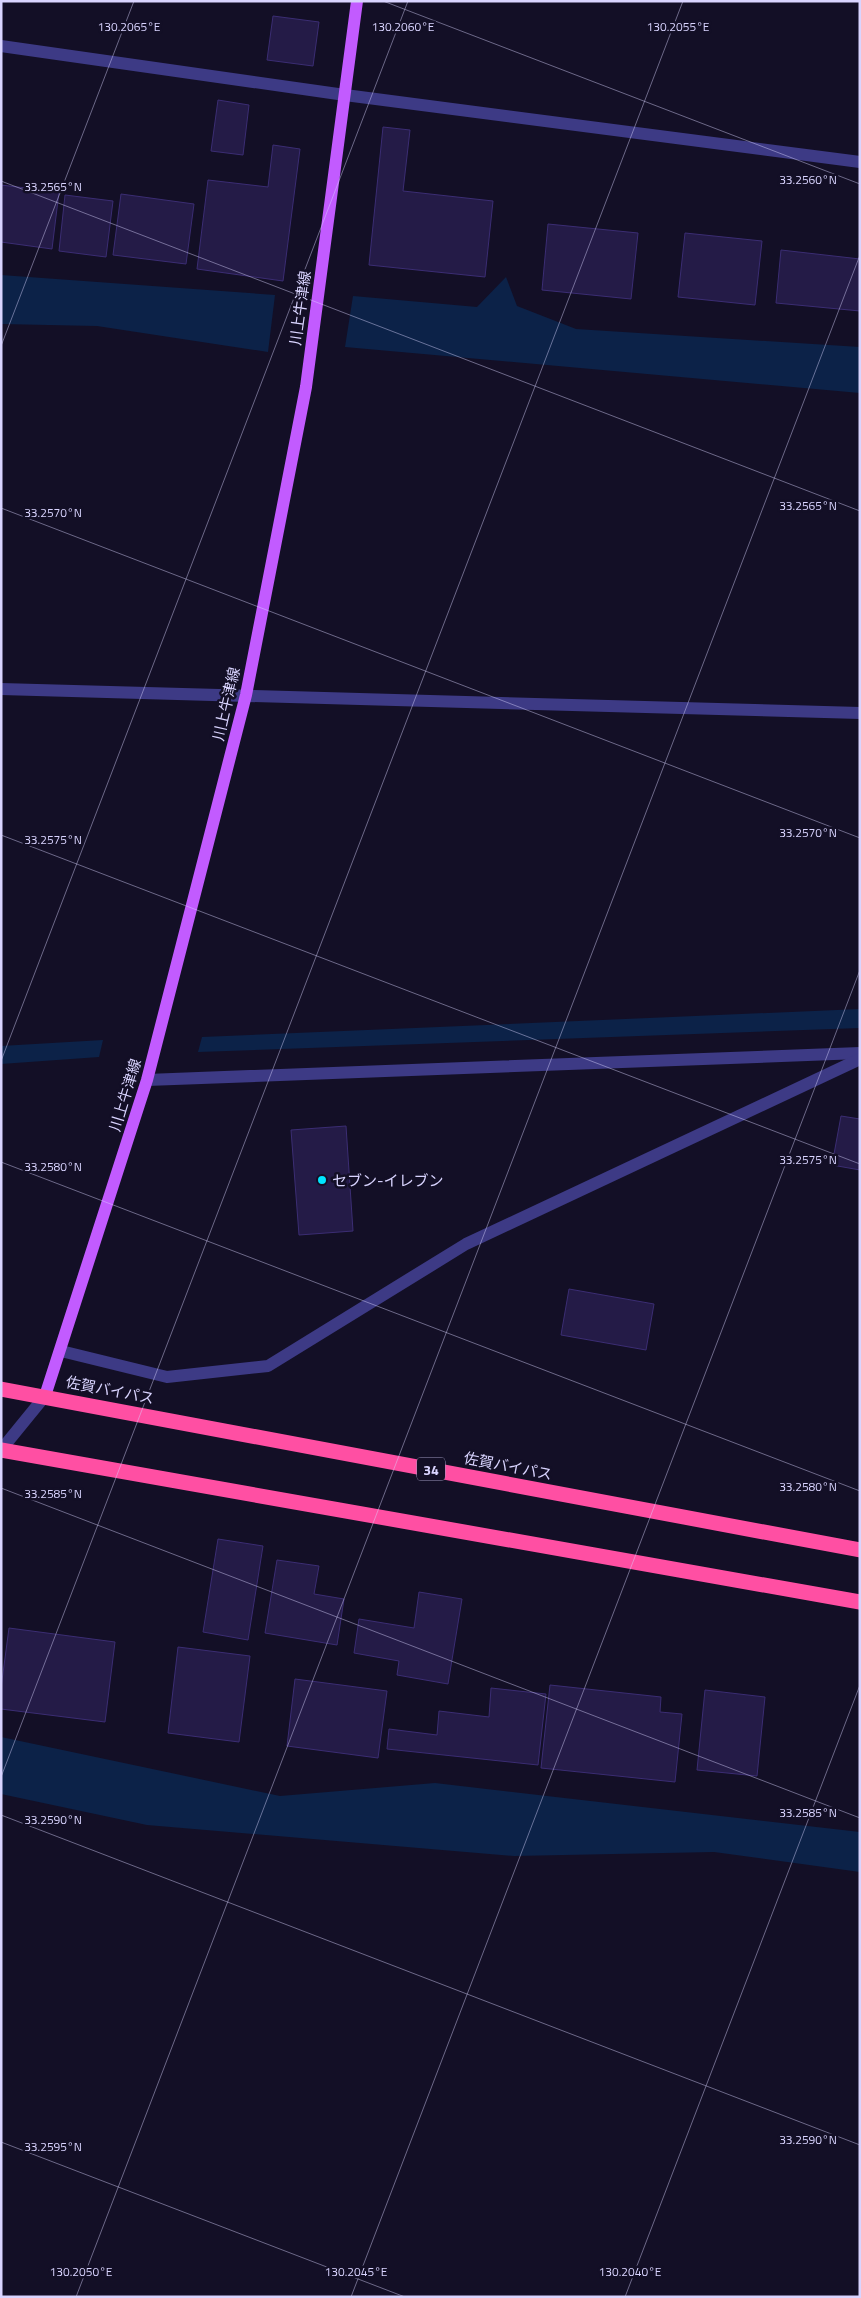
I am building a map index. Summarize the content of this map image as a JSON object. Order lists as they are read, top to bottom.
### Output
{
  "streets": {
    "highway": ["佐賀バイパス", "34"],
    "main road": ["川上牛津線"]
  },
  "crossings": [
    ["川上牛津線", "佐賀バイパス"]
  ],
  "places": ["セブン-イレブン"],
  "coordinates": [
    "130.2060°E",
    "130.2055°E",
    "130.2065°E",
    "33.2560°N",
    "33.2565°N",
    "33.2570°N",
    "33.2575°N",
    "33.2580°N",
    "33.2585°N",
    "33.2590°N",
    "33.2595°N",
    "130.2050°E",
    "130.2045°E",
    "130.2040°E"
  ]
}
